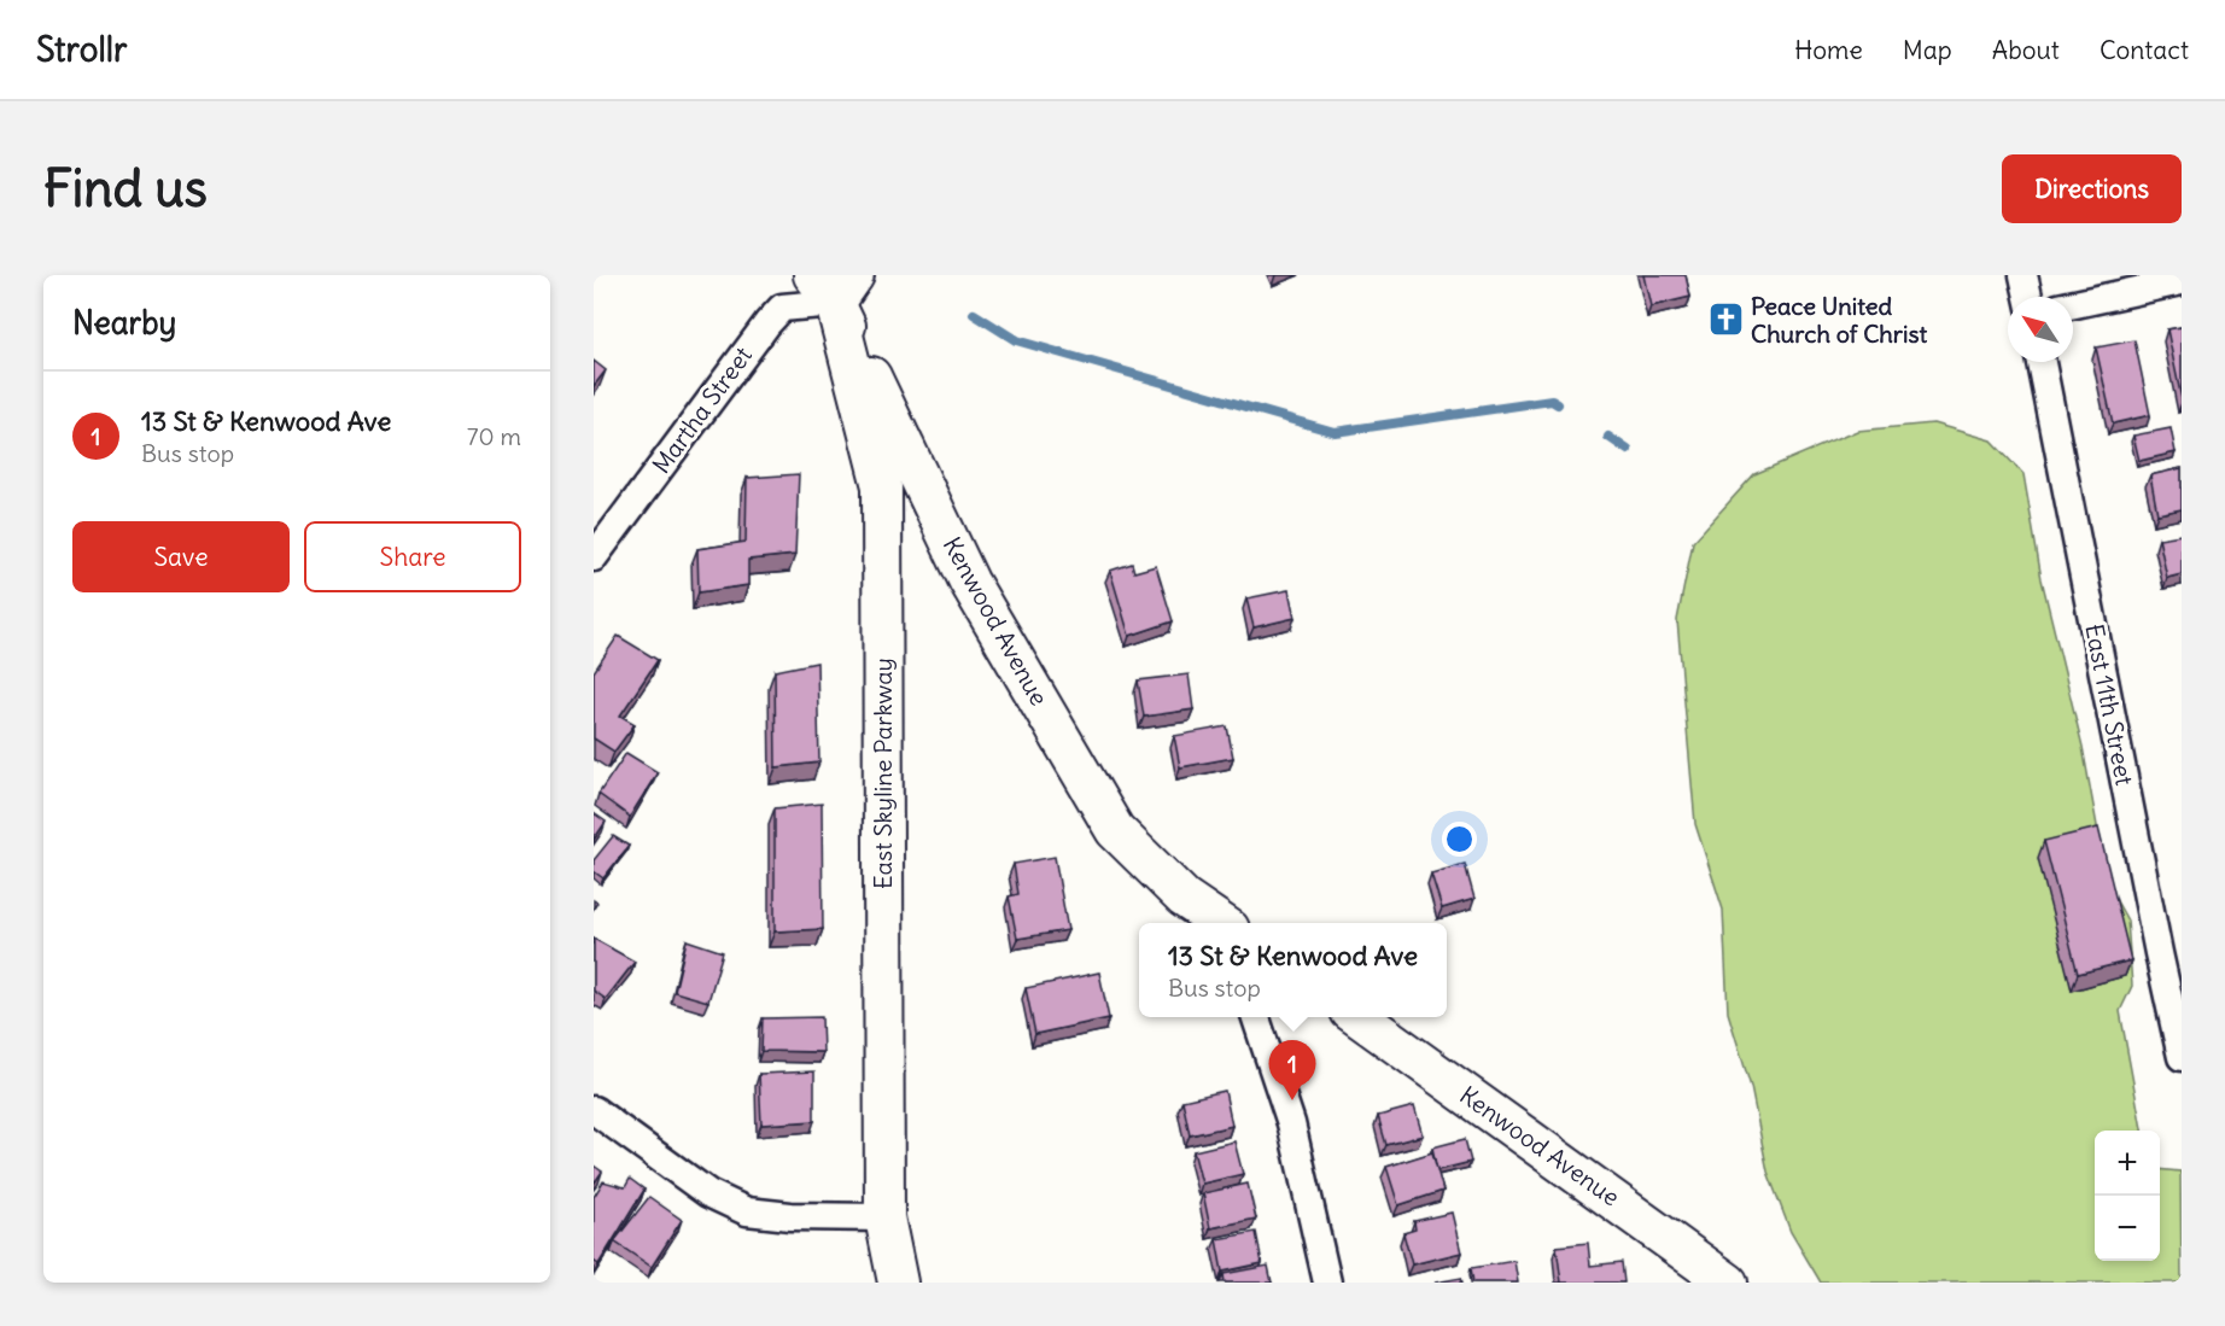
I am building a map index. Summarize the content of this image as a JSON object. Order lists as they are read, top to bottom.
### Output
{
  "streets": {
    "street": [
      "Martha Street",
      "Kenwood Avenue",
      "East 11th Street",
      "East Skyline Parkway"
    ]
  },
  "crossings": [
    ["Martha Street", "Kenwood Avenue"],
    ["Martha Street", "East Skyline Parkway"],
    ["Kenwood Avenue", "East Skyline Parkway"]
  ],
  "places": {
    "church": ["Peace United Church of Christ"]
  },
  "north": "top left",
  "page": {
    "header": "Strollr",
    "nav": [
      "Home",
      "Map",
      "About",
      "Contact"
    ],
    "buttons": [
      "Directions",
      ["Save", "Share"]
    ],
    "title": "Find us",
    "heading": "Nearby",
    "list": [
      {
        "mark": "1",
        "name": "13 St & Kenwood Ave",
        "note": "Bus stop",
        "value": "70 m"
      }
    ],
    "popup": ["13 St & Kenwood Ave", "Bus stop"],
    "pins": "1",
    "map_buttons": ["+", "−"]
  }
}
